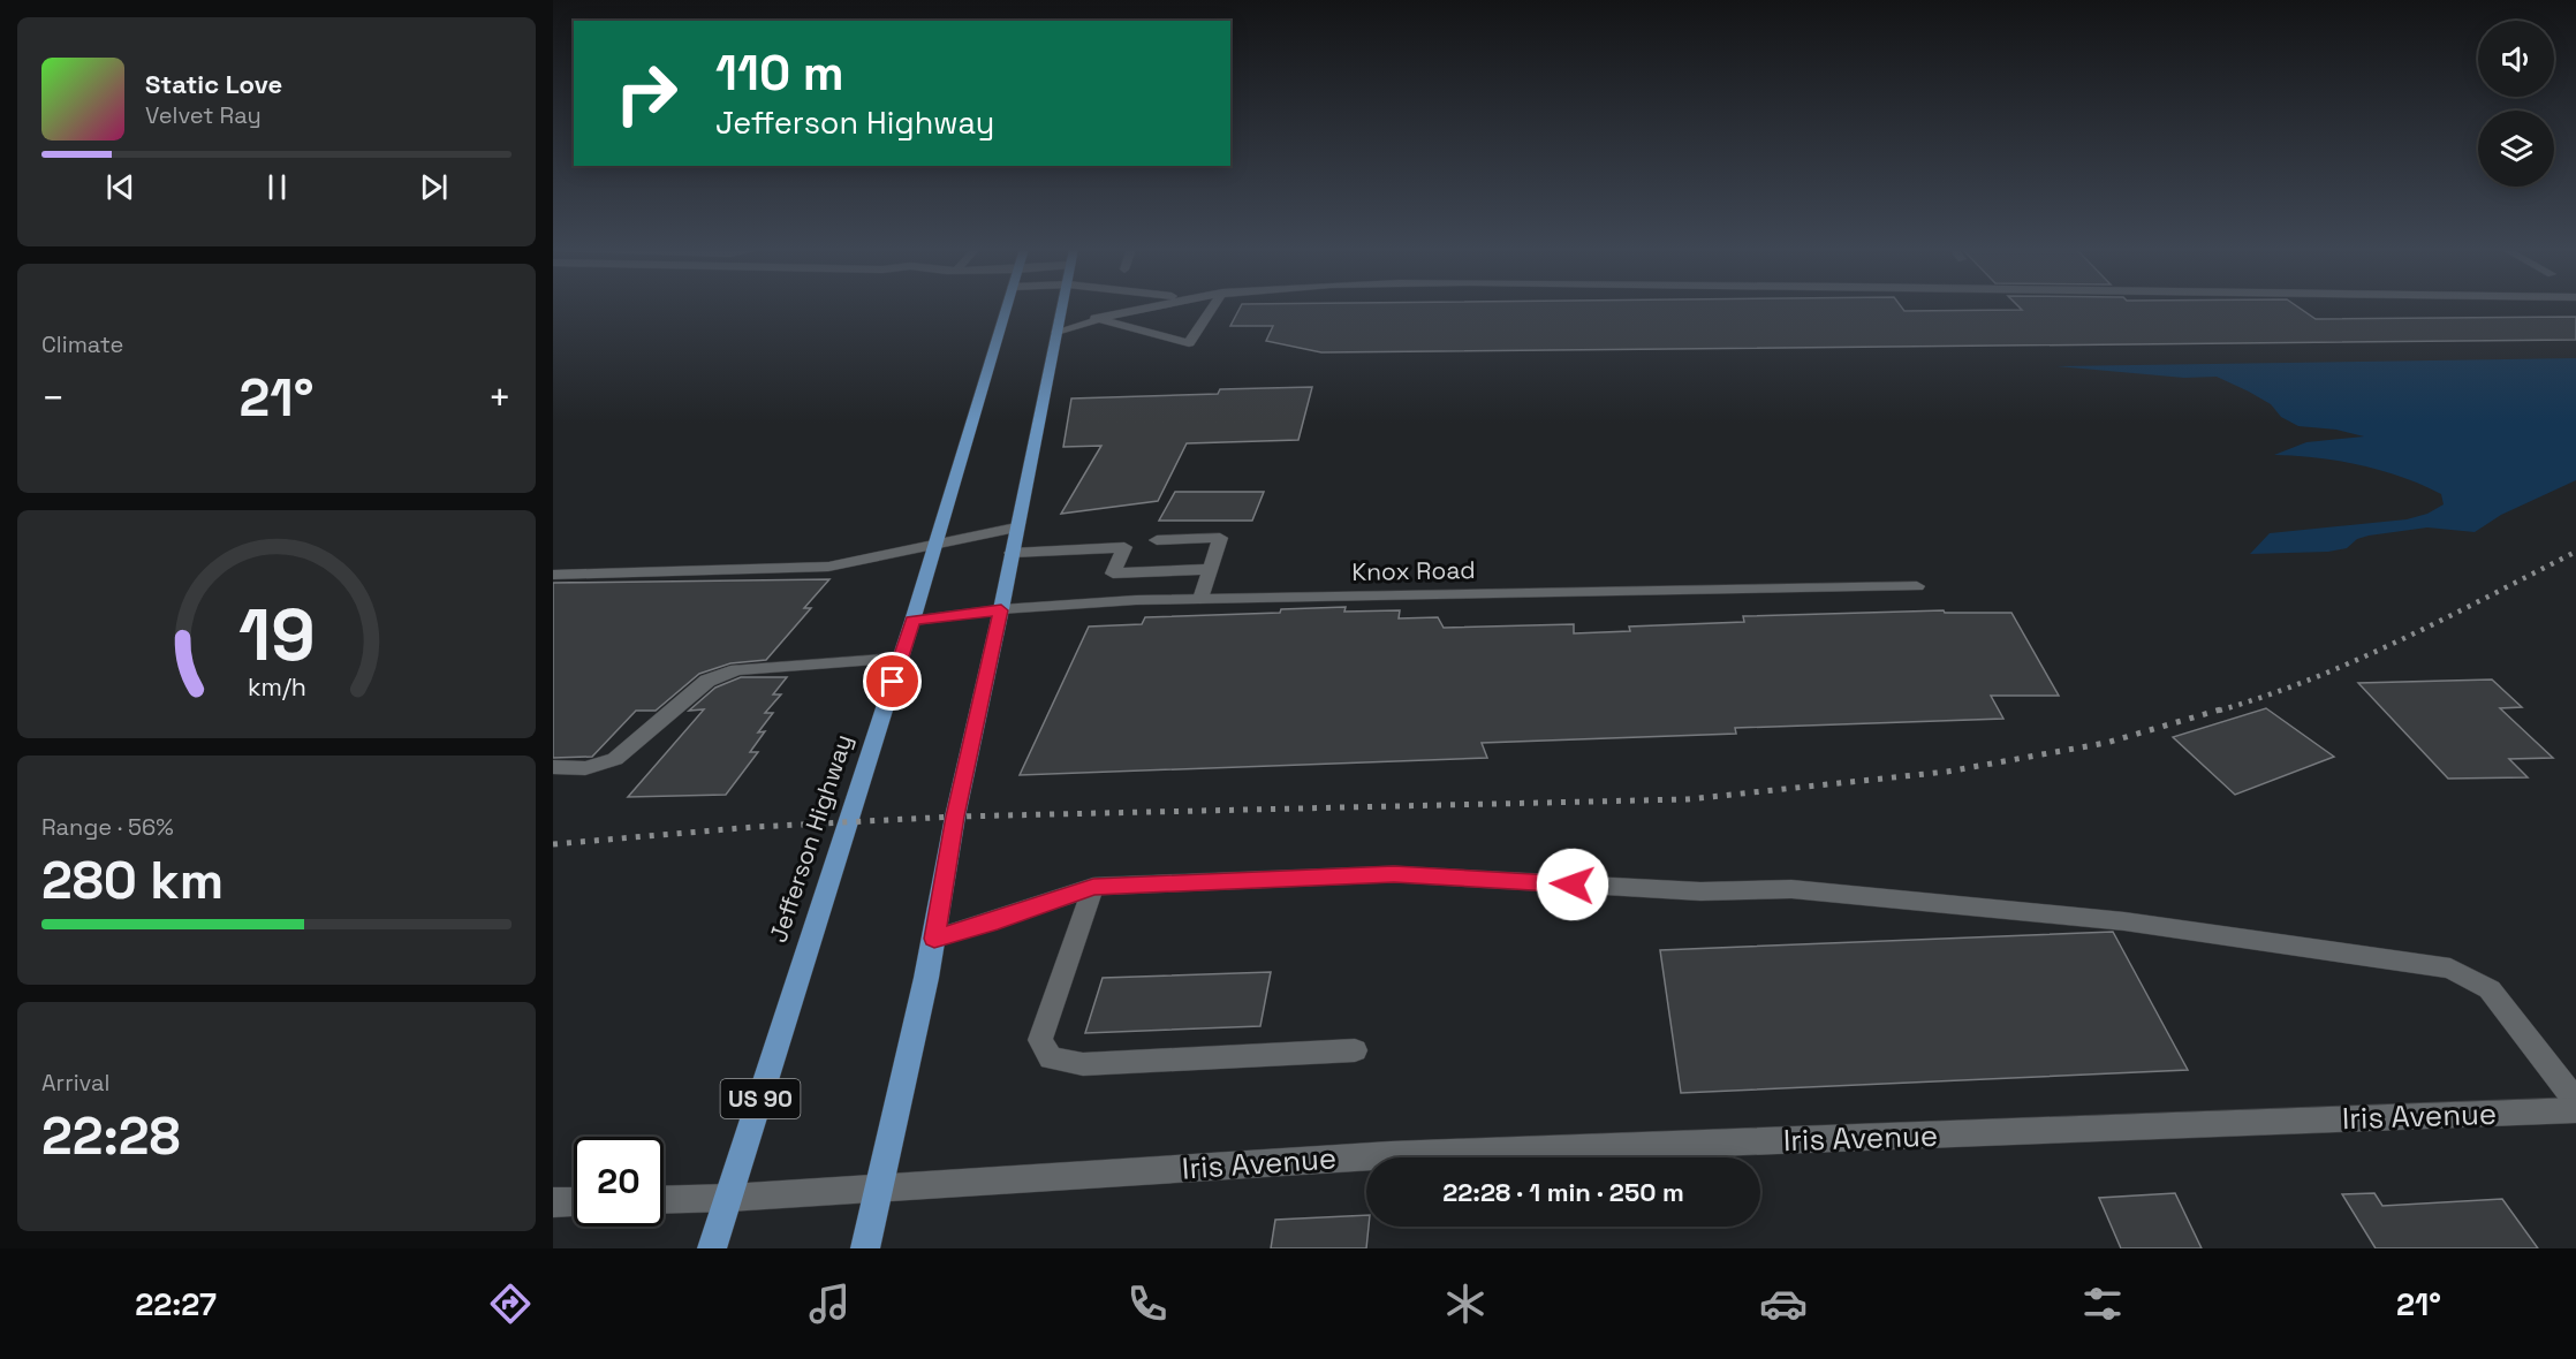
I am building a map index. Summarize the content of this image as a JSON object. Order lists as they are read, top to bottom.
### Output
{
  "streets": {
    "main road": ["Jefferson Highway", "US 90"],
    "street": ["Knox Road", "Iris Avenue"]
  },
  "crossings": [
    ["Knox Road", "Jefferson Highway"],
    ["Jefferson Highway", "Iris Avenue"]
  ],
  "page": {
    "turn": ["110 m", "Jefferson Highway"],
    "song": ["Static Love", "Velvet Ray"],
    "tile": [
      "Climate",
      ["Range · 56%", "280 km"],
      ["Arrival", "22:28"]
    ],
    "heat": ["−", "21°", "+"],
    "limit": "20",
    "trip": "22:28 · 1 min · 250 m",
    "tabs": ["22:27", "21°"],
    "gauge": ["19", "km/h"]
  }
}
